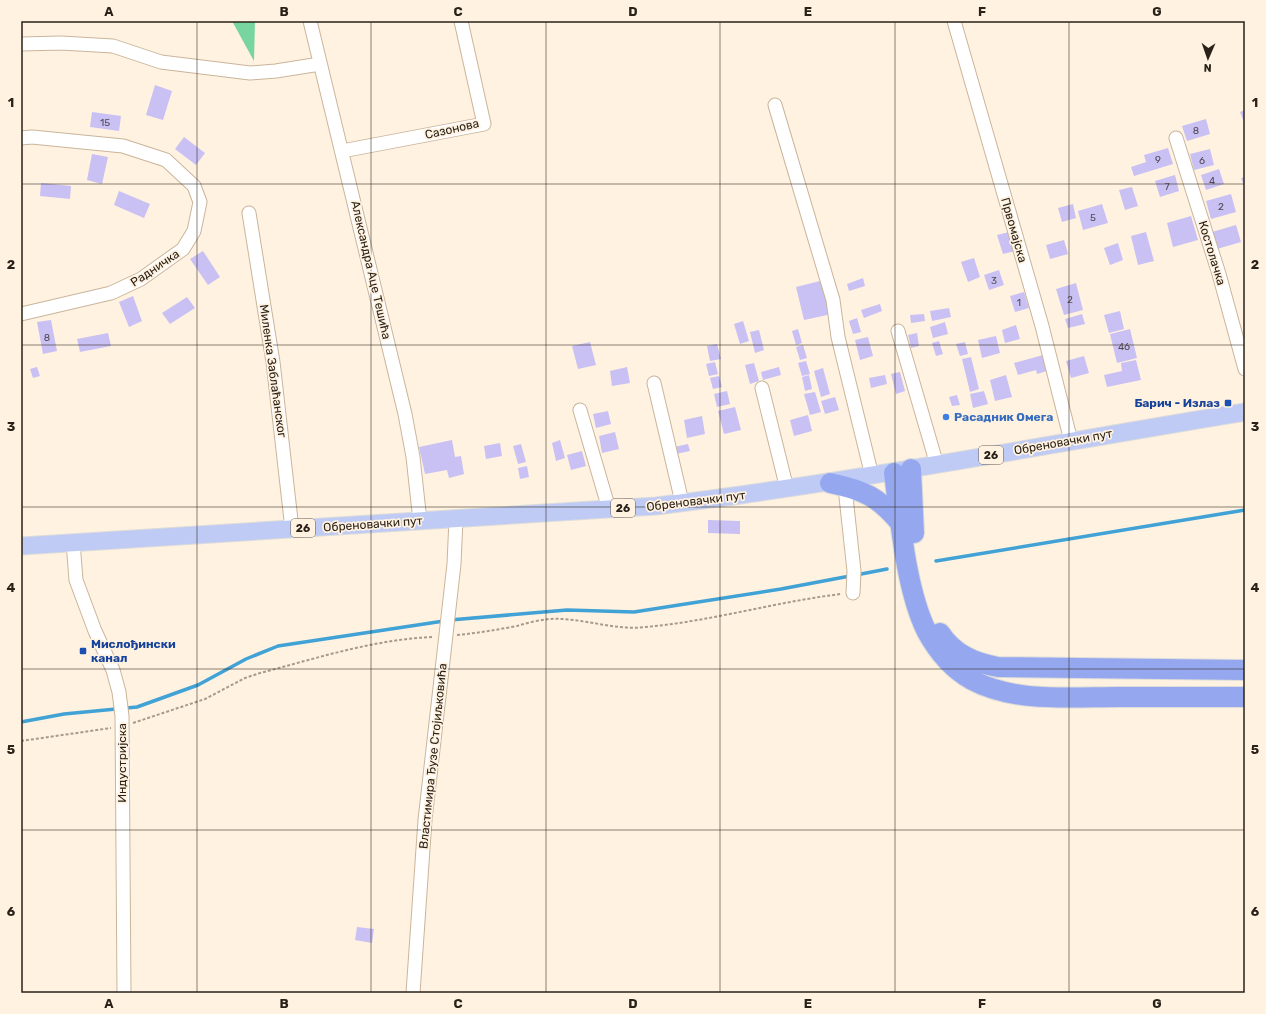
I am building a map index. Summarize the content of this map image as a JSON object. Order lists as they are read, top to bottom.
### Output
{
  "streets": {
    "main road": ["Обреновачки пут", "26"],
    "street": [
      "Сазонова",
      "Првомајска",
      "Костолачка",
      "Радничка",
      "Александра Аце Тешића",
      "Миленка Заблаћанског",
      "Властимира Ђузе Стојиљковића",
      "Индустријска"
    ]
  },
  "crossings": [
    ["Сазонова", "Александра Аце Тешића"],
    ["Првомајска", "Обреновачки пут"],
    ["Александра Аце Тешића", "Обреновачки пут"],
    ["Миленка Заблаћанског", "Обреновачки пут"],
    ["Обреновачки пут", "Властимира Ђузе Стојиљковића"],
    ["Обреновачки пут", "Индустријска"]
  ],
  "places": {
    "transit": ["Барич - Излаз", "Мислођински канал"],
    "other": ["Расадник Омега"]
  },
  "house_numbers": [
    "15",
    "8",
    "9",
    "6",
    "4",
    "7",
    "2",
    "5",
    "3",
    "2",
    "1",
    "8",
    "46"
  ],
  "north": "bottom",
  "grid": {
    "columns": [
      "A",
      "B",
      "C",
      "D",
      "E",
      "F",
      "G"
    ],
    "rows": [
      "1",
      "2",
      "3",
      "4",
      "5",
      "6"
    ]
  }
}
